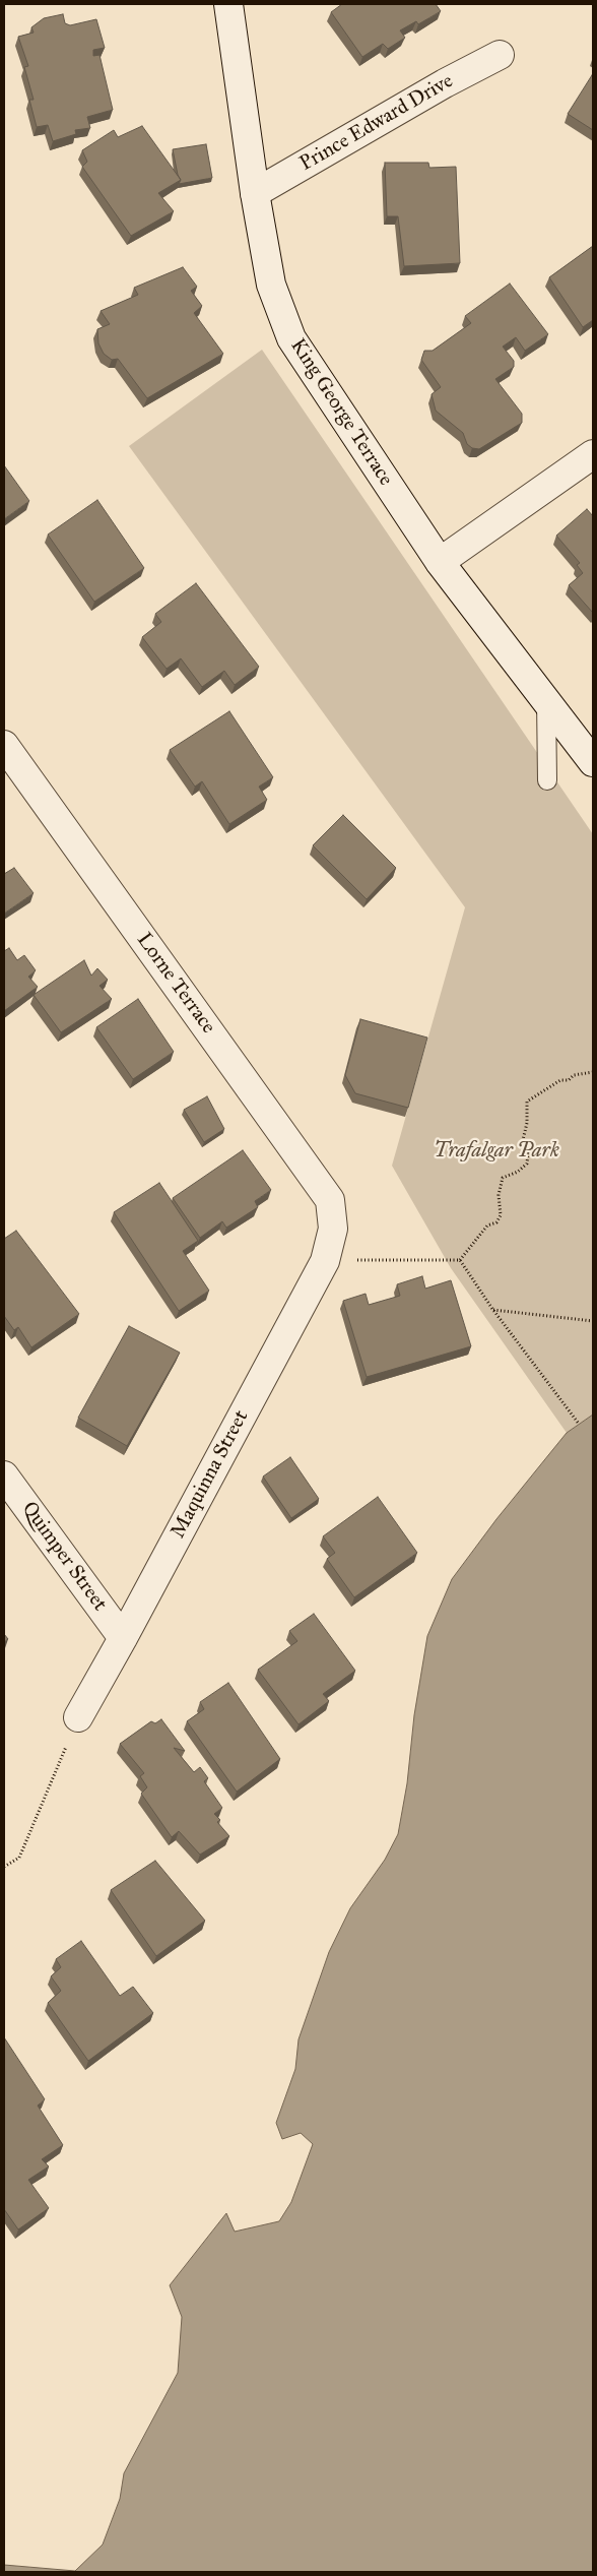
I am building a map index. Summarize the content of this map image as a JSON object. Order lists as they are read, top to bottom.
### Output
{
  "streets": {
    "street": [
      "Prince Edward Drive",
      "King George Terrace",
      "Lorne Terrace",
      "Maquinna Street",
      "Quimper Street"
    ]
  },
  "crossings": [
    ["Prince Edward Drive", "King George Terrace"],
    ["Lorne Terrace", "Maquinna Street"],
    ["Maquinna Street", "Quimper Street"]
  ],
  "parks": ["Trafalgar Park"]
}
